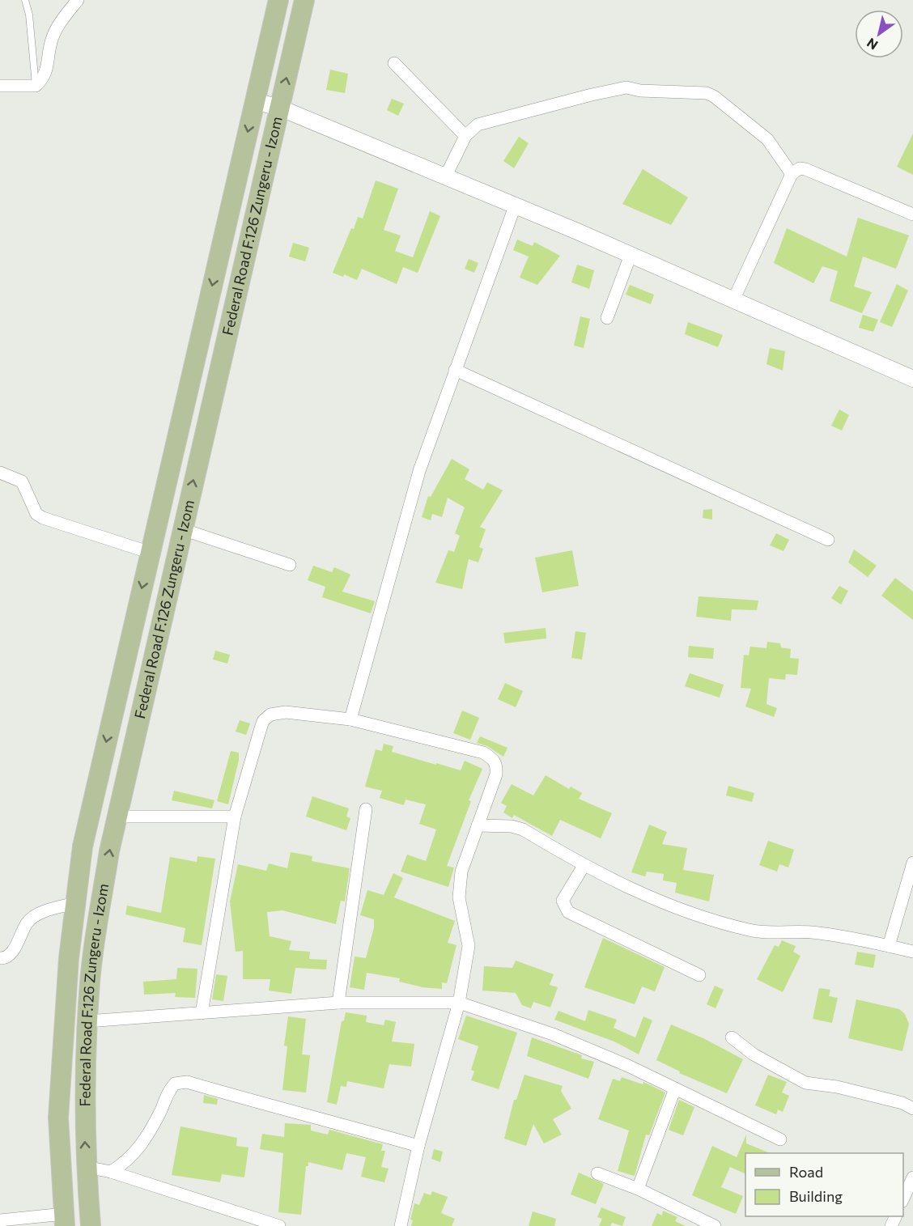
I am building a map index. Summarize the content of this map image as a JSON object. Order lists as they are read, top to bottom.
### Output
{
  "streets": {
    "main road": ["Federal Road F.126 Zungeru - Izom"]
  },
  "legend": ["Road", "Building"],
  "north": "bottom left"
}
